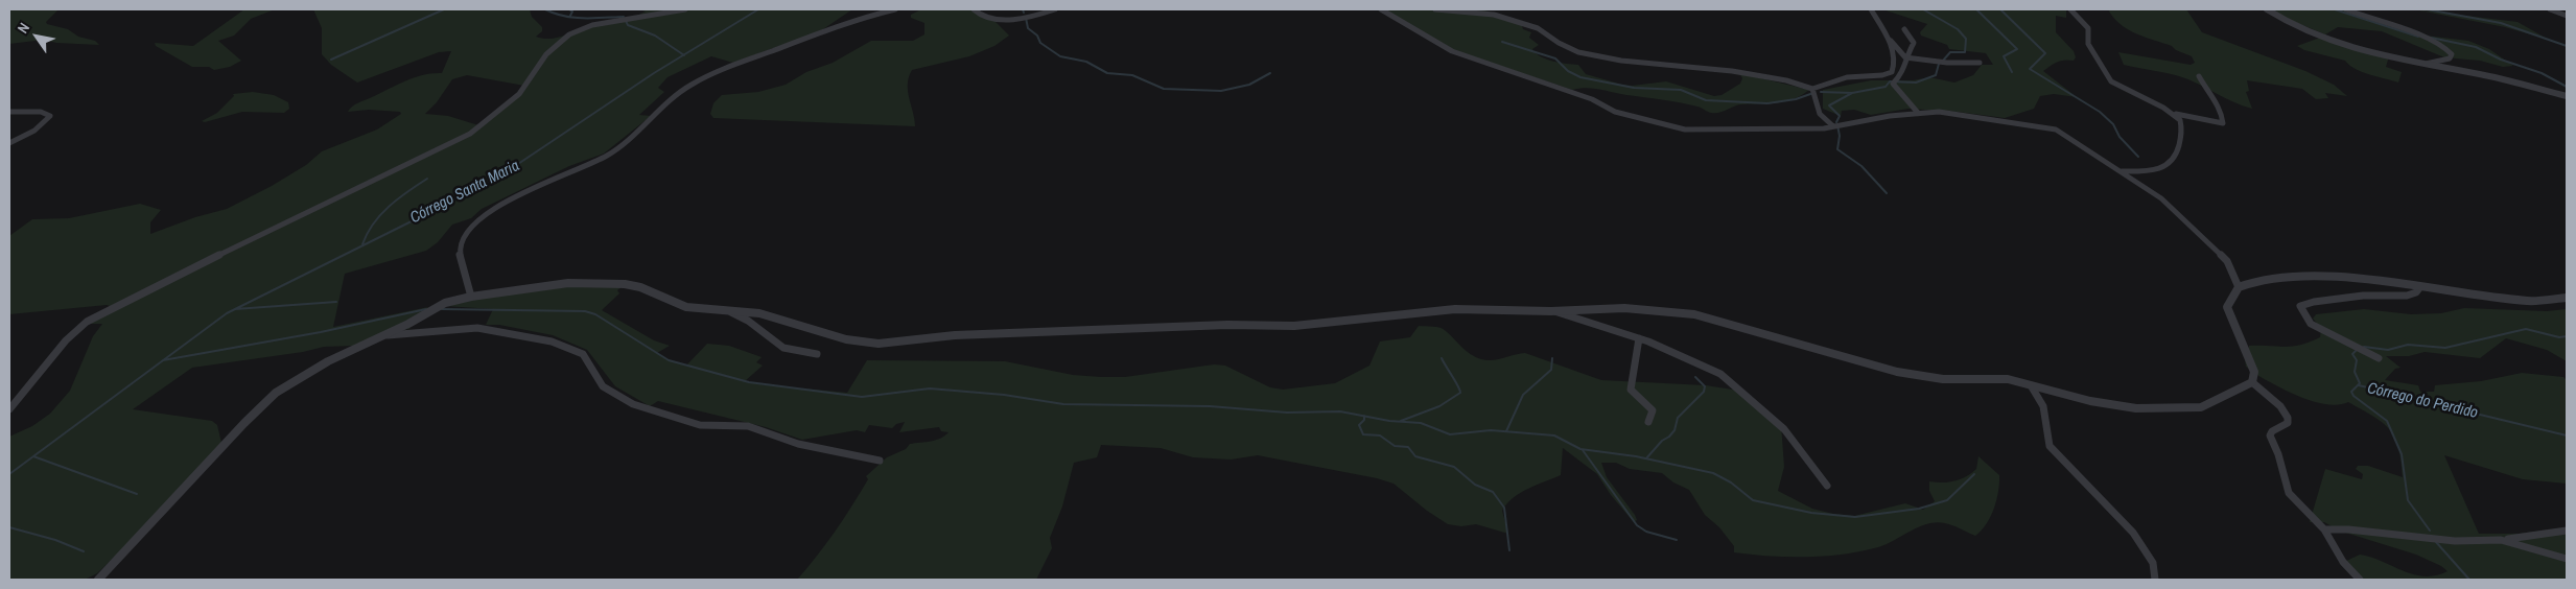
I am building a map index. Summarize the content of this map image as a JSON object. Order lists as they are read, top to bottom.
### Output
{
  "water": ["Córrego Santa Maria", "Córrego do Perdido"],
  "north": "top left"
}
